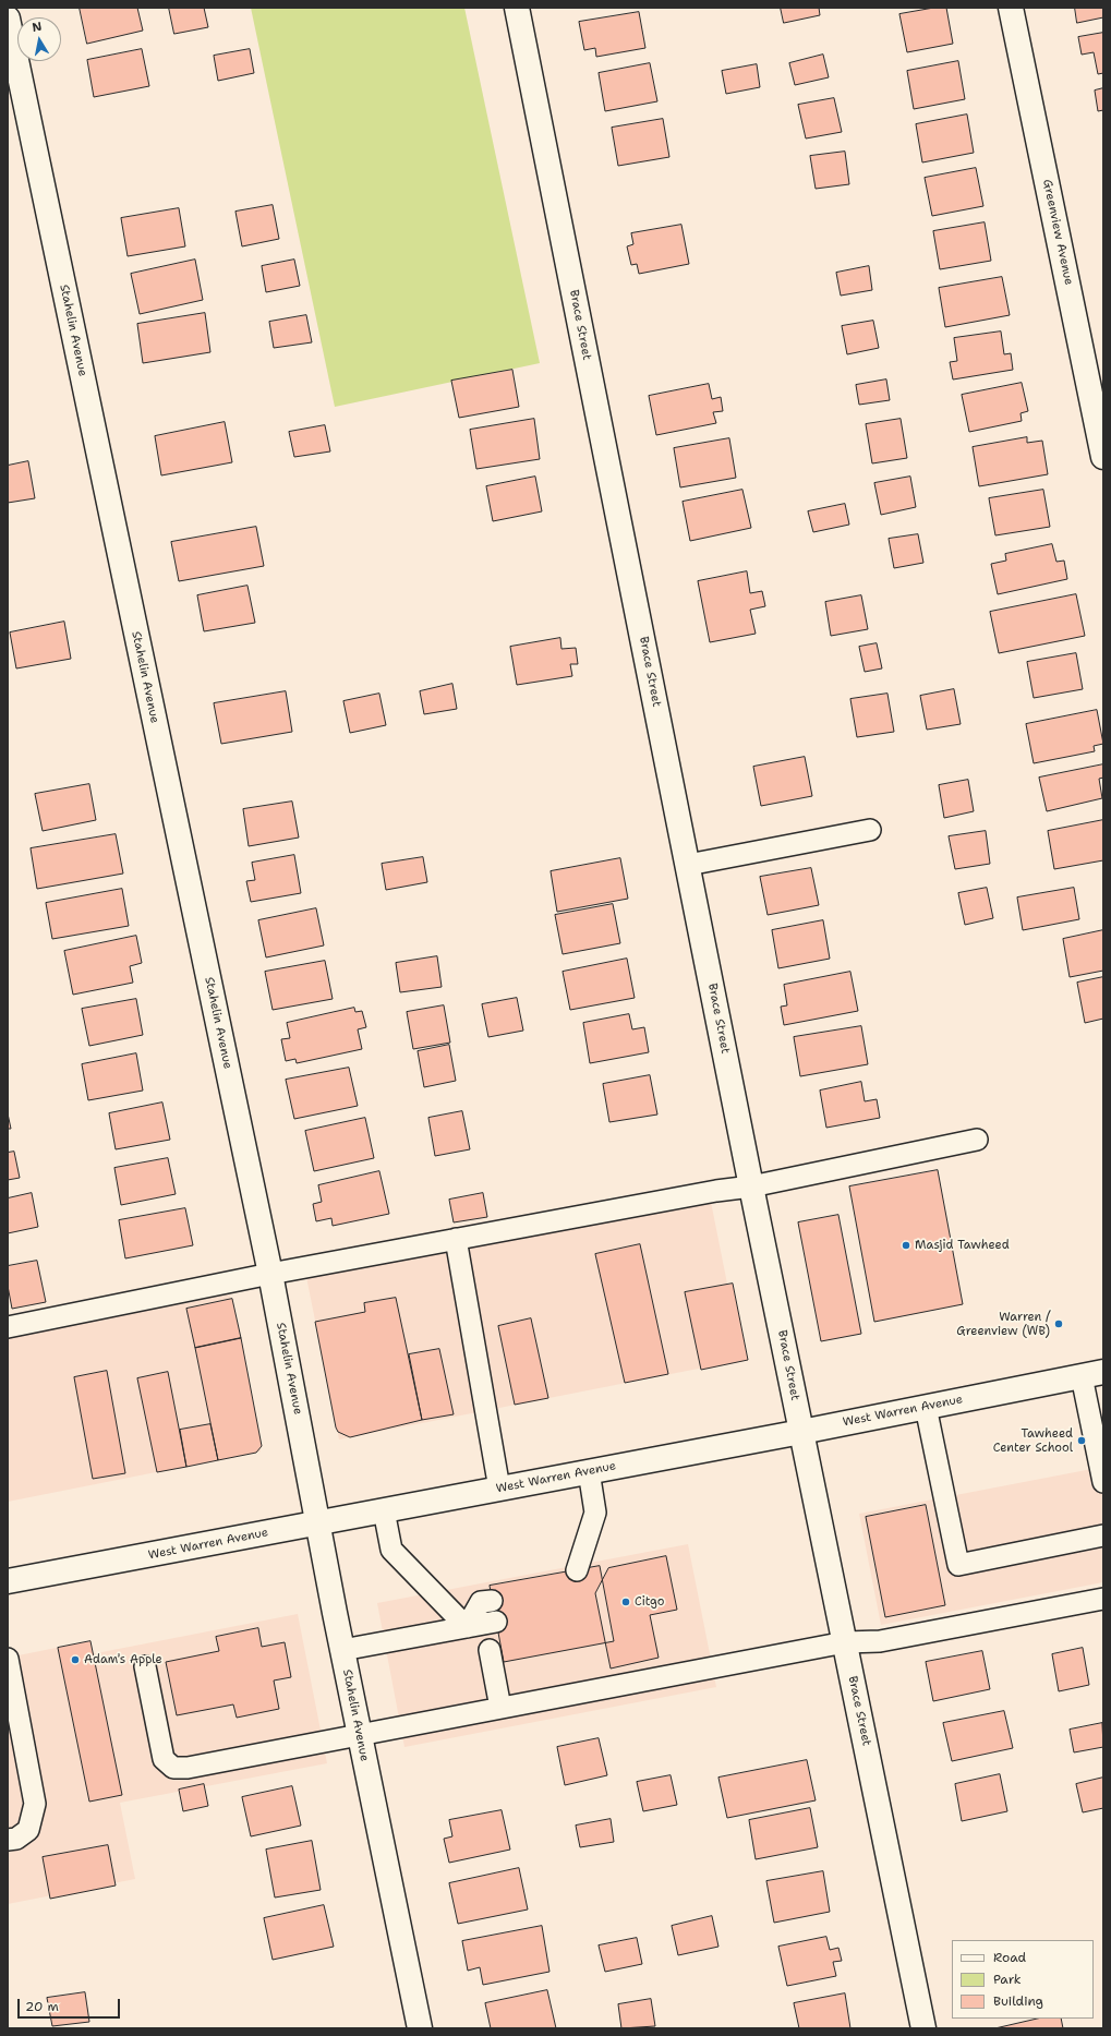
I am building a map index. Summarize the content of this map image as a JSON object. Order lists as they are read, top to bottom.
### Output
{
  "streets": {
    "street": [
      "Greenview Avenue",
      "Brace Street",
      "Stahelin Avenue",
      "West Warren Avenue"
    ]
  },
  "crossings": [
    ["Brace Street", "West Warren Avenue"],
    ["Stahelin Avenue", "West Warren Avenue"]
  ],
  "places": [
    "Masjid Tawheed",
    "Warren / Greenview (WB)",
    "Tawheed Center School",
    "Citgo",
    "Adam's Apple"
  ],
  "legend": ["Road", "Park", "Building"],
  "scale_bar": "20 m",
  "north": "top"
}
